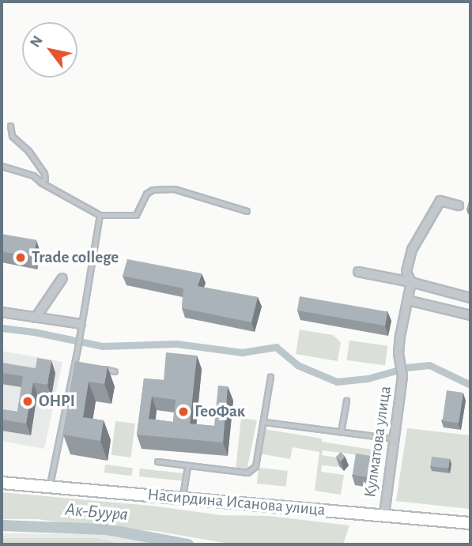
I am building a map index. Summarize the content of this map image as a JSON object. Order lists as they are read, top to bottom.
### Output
{
  "streets": {
    "main road": ["Насирдина Исанова улица"],
    "street": ["Кулматова улица"]
  },
  "crossings": [
    ["Кулматова улица", "Насирдина Исанова улица"]
  ],
  "water": ["Ак-Буура"],
  "places": ["Trade college", "OHPI", "ГеоФак"],
  "north": "top left"
}
